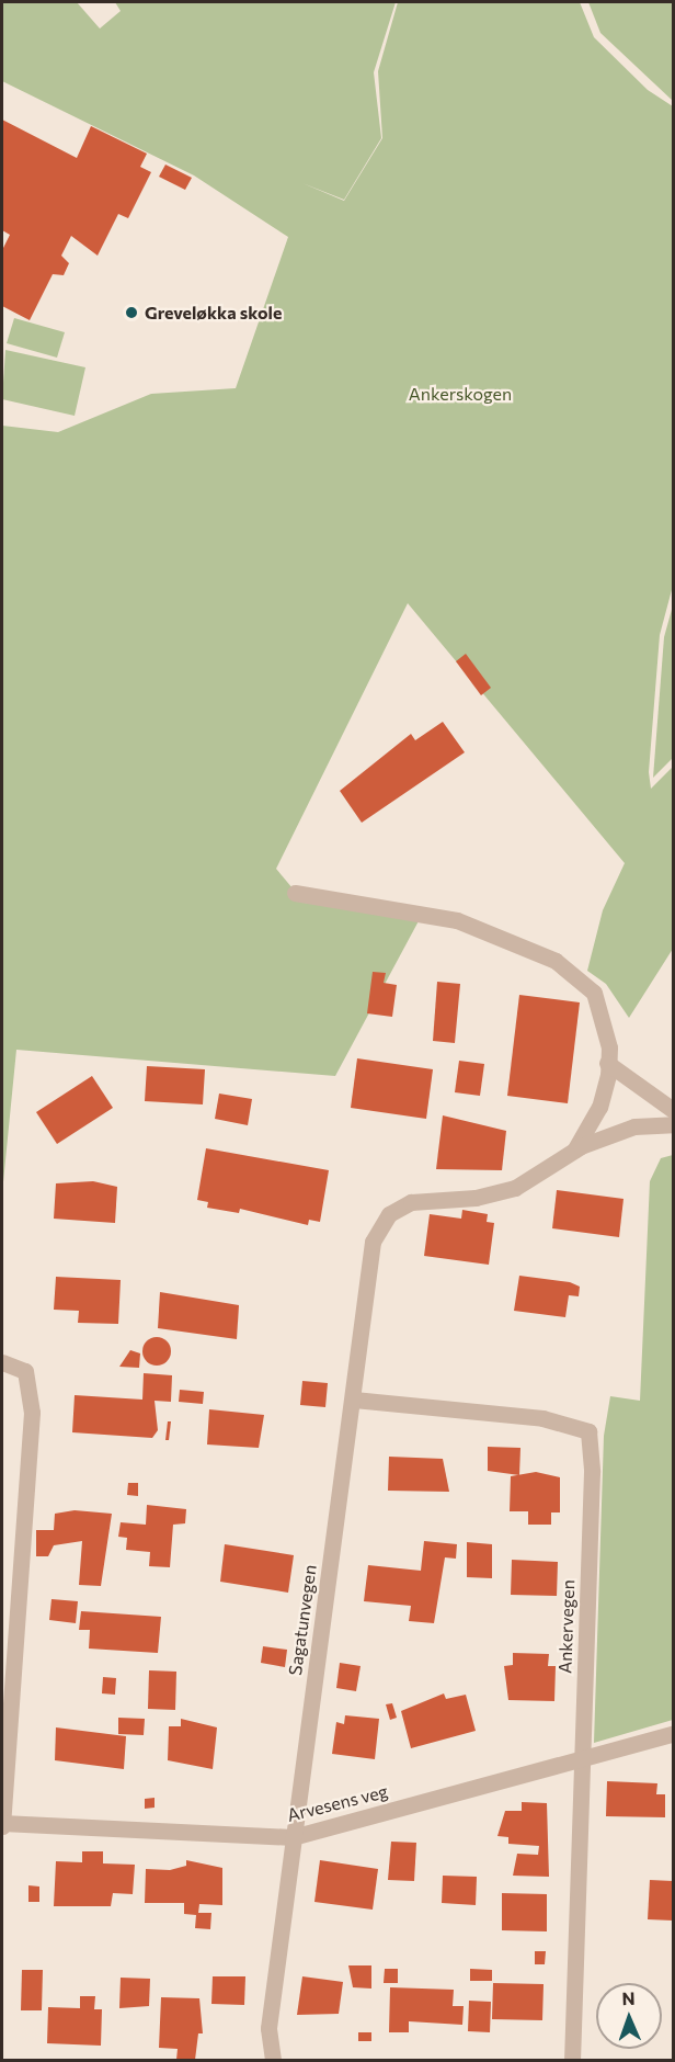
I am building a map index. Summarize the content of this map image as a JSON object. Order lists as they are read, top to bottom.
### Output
{
  "streets": {
    "street": ["Sagatunvegen", "Ankervegen", "Arvesens veg"]
  },
  "crossings": [
    ["Sagatunvegen", "Ankervegen"],
    ["Sagatunvegen", "Arvesens veg"],
    ["Ankervegen", "Arvesens veg"]
  ],
  "parks": ["Ankerskogen"],
  "places": ["Greveløkka skole"],
  "north": "top"
}
